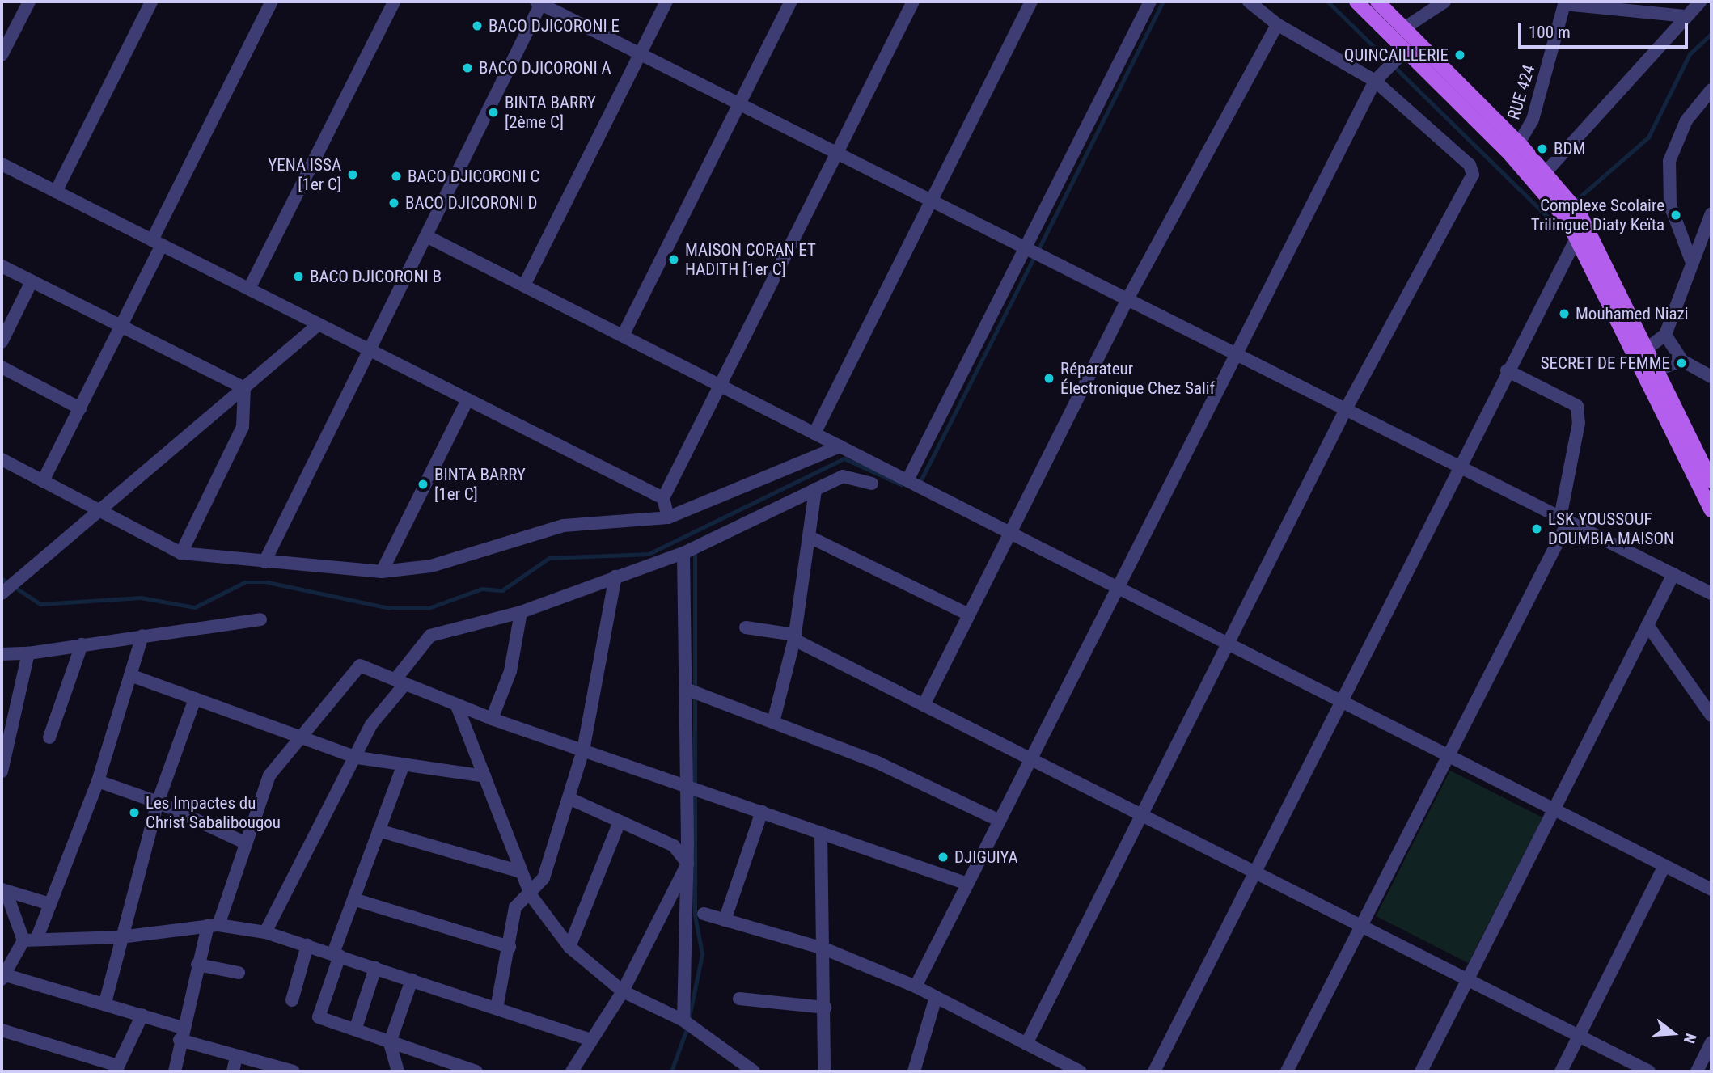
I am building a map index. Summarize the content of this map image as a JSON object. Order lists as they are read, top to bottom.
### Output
{
  "streets": {
    "street": ["RUE 424"]
  },
  "places": [
    "BACO DJICORONI E",
    "QUINCAILLERIE",
    "BACO DJICORONI A",
    "BINTA BARRY [2ème C]",
    "BDM",
    "YENA ISSA [1er C]",
    "BACO DJICORONI C",
    "BACO DJICORONI D",
    "Complexe Scolaire Trilingue Diaty Keïta",
    "MAISON CORAN ET HADITH [1er C]",
    "BACO DJICORONI B",
    "Mouhamed Niazi",
    "SECRET DE FEMME",
    "Réparateur Électronique Chez Salif",
    "BINTA BARRY [1er C]",
    "LSK YOUSSOUF DOUMBIA MAISON",
    "Les Impactes du Christ Sabalibougou",
    "DJIGUIYA"
  ],
  "scale_bar": "100 m",
  "north": "right"
}
